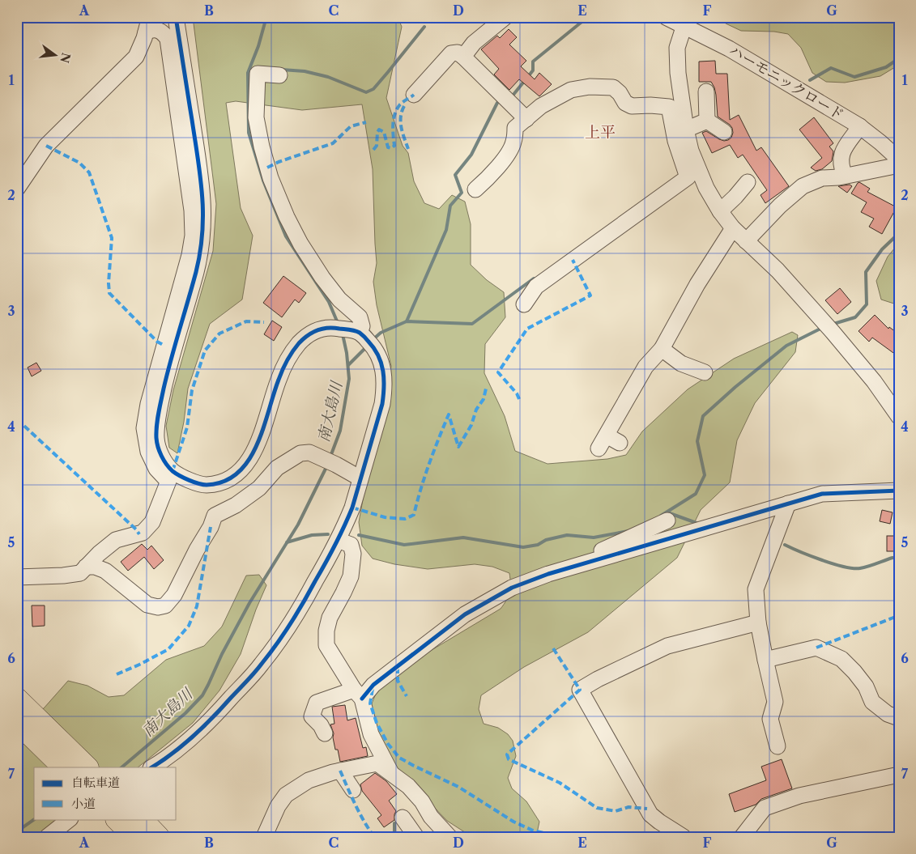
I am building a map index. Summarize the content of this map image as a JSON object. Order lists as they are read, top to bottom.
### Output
{
  "streets": {
    "street": ["ハーモニックロード"]
  },
  "districts": ["上平"],
  "water": ["南大島川"],
  "legend": ["自転車道", "小道"],
  "north": "right",
  "grid": {
    "columns": [
      "A",
      "B",
      "C",
      "D",
      "E",
      "F",
      "G"
    ],
    "rows": [
      "1",
      "2",
      "3",
      "4",
      "5",
      "6",
      "7"
    ]
  }
}
